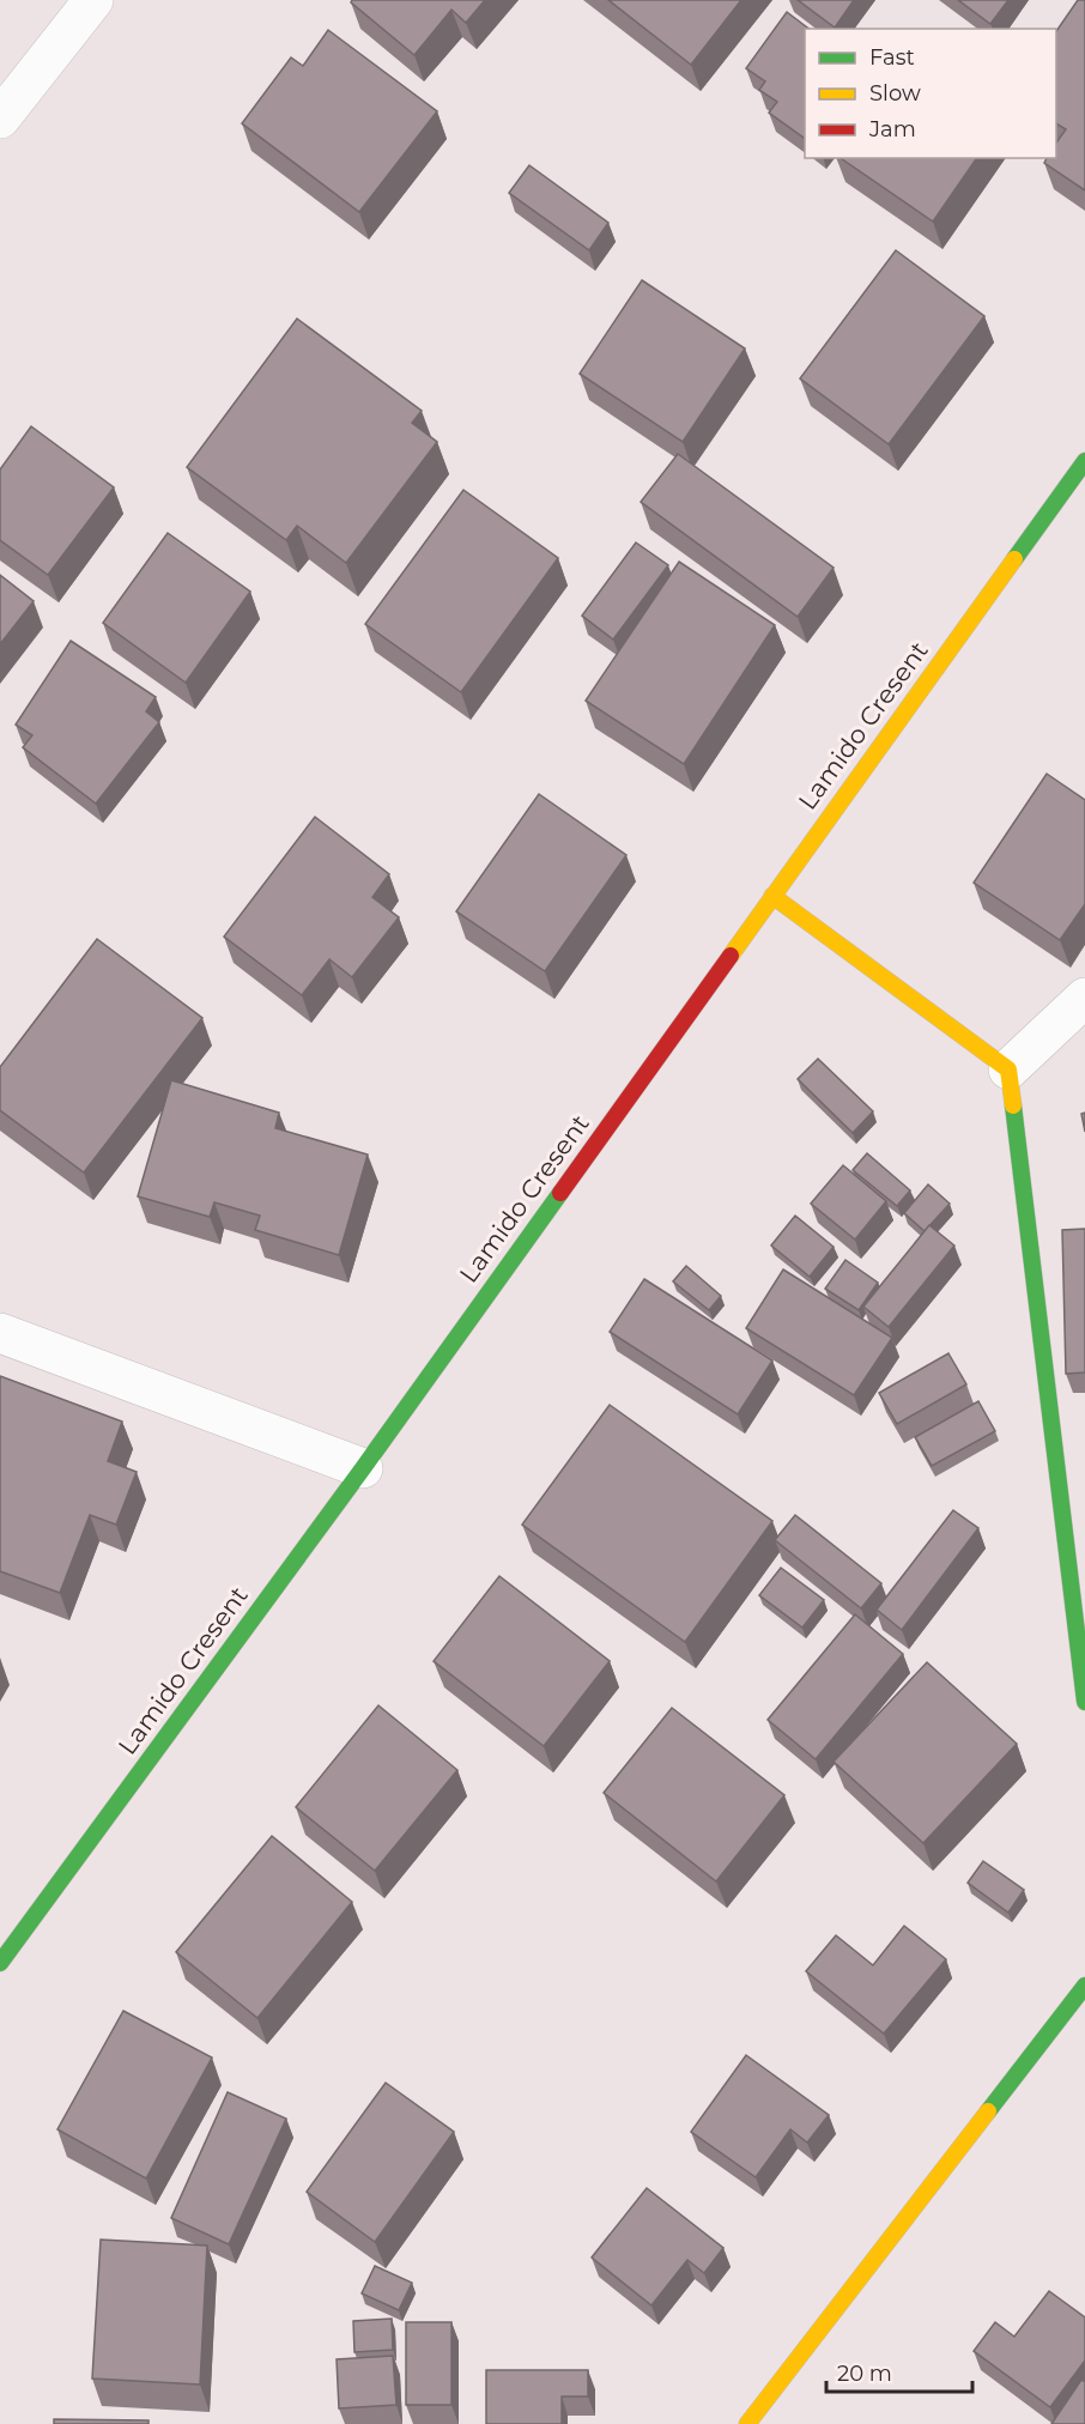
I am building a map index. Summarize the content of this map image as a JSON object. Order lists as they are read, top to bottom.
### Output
{
  "streets": {
    "street": ["Lamido Cresent"]
  },
  "legend": ["Fast", "Slow", "Jam"],
  "scale_bar": "20 m"
}
